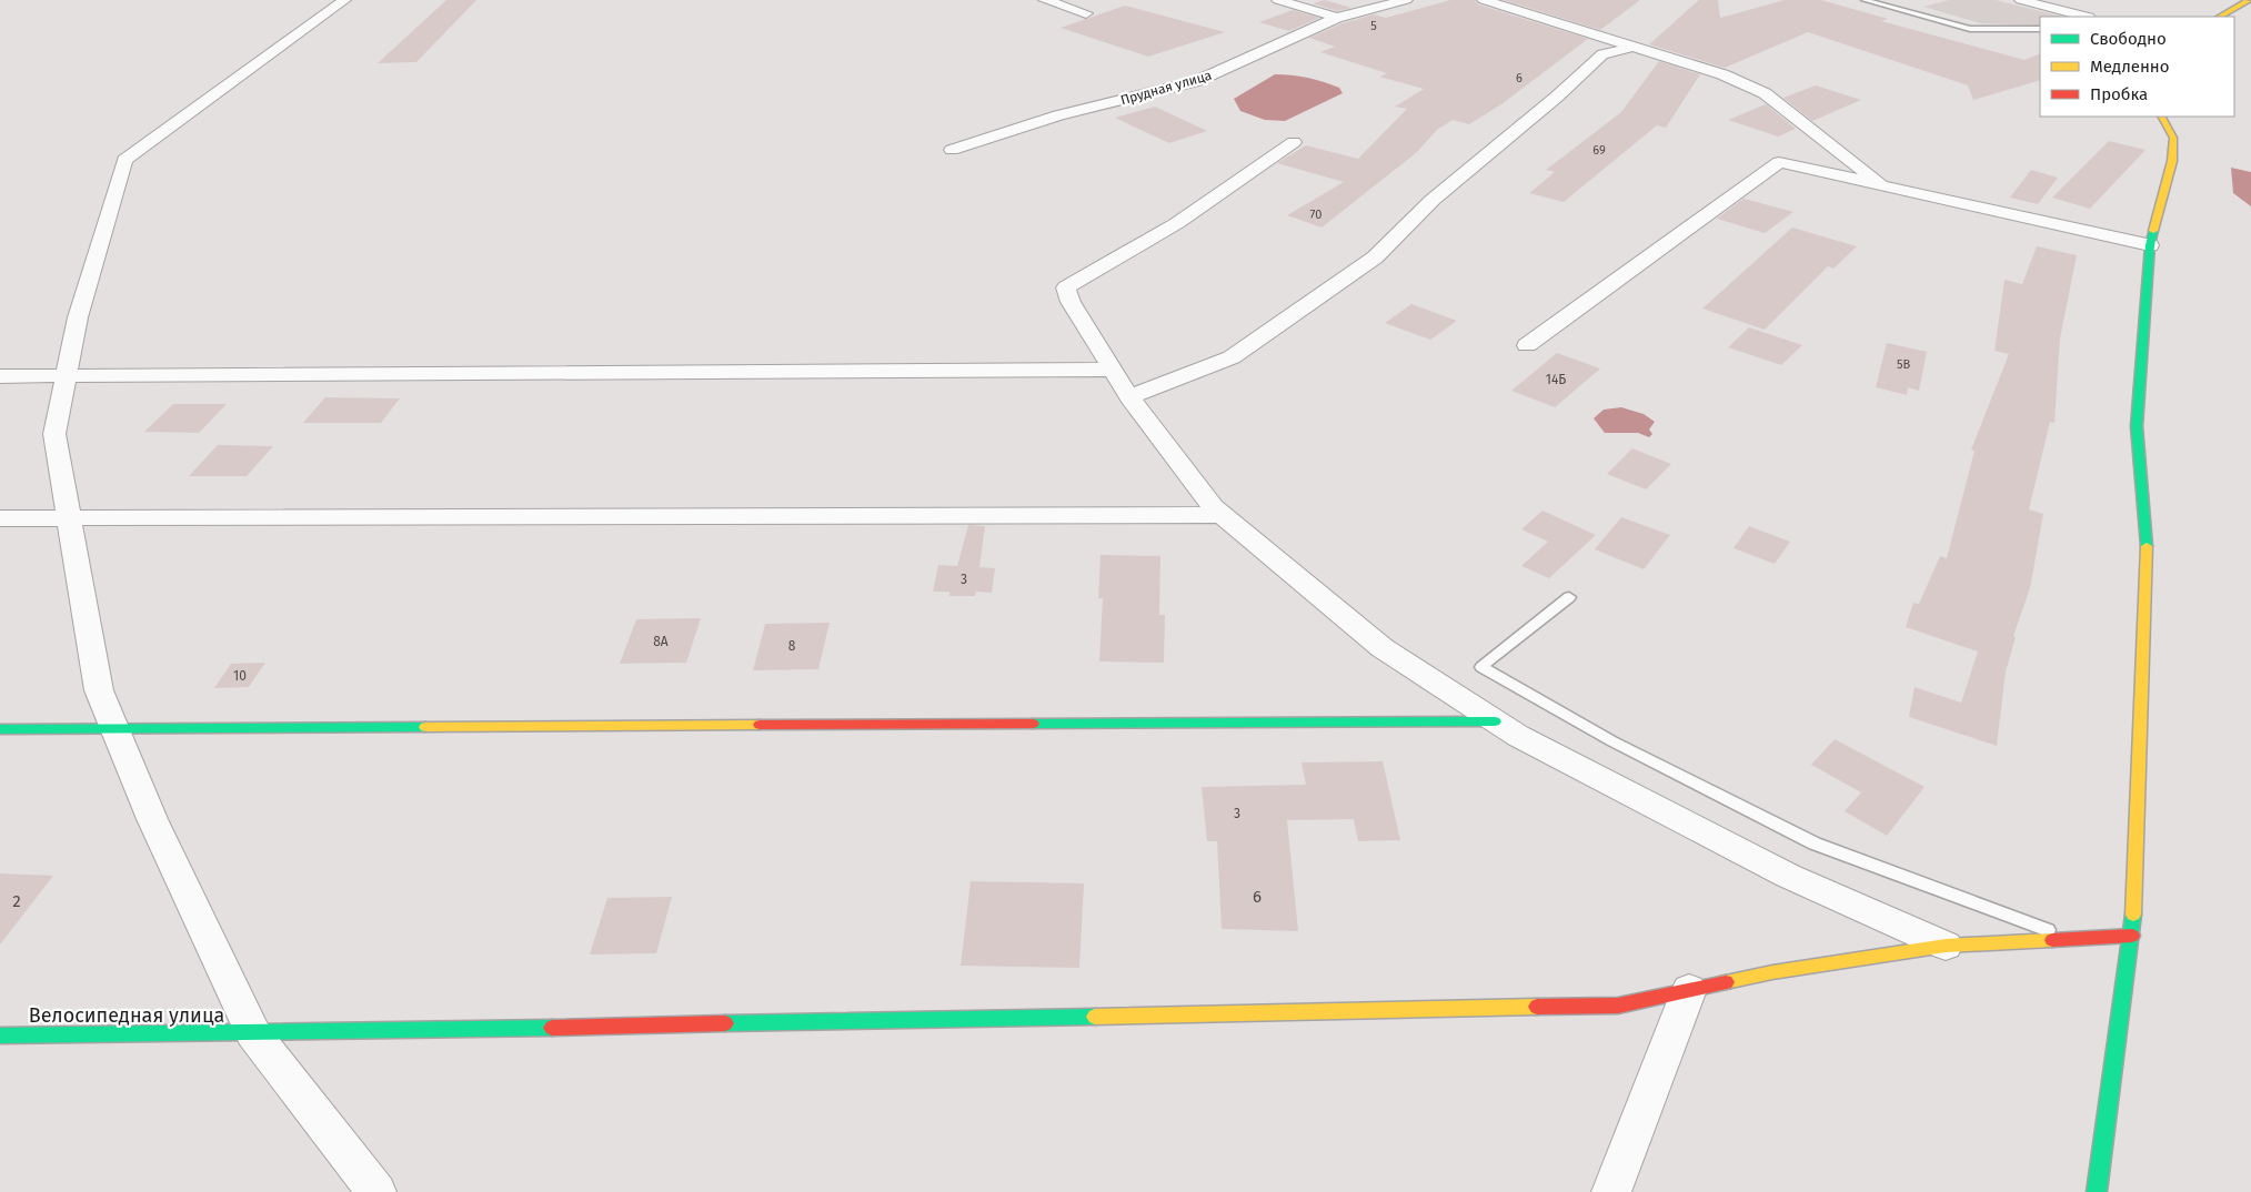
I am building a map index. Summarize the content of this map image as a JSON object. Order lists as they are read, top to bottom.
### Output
{
  "streets": {
    "street": ["Прудная улица", "Велосипедная улица"]
  },
  "house_numbers": [
    "5",
    "6",
    "69",
    "70",
    "5В",
    "14Б",
    "3",
    "8А",
    "8",
    "10",
    "3",
    "6",
    "2"
  ],
  "legend": ["Свободно", "Медленно", "Пробка"]
}
